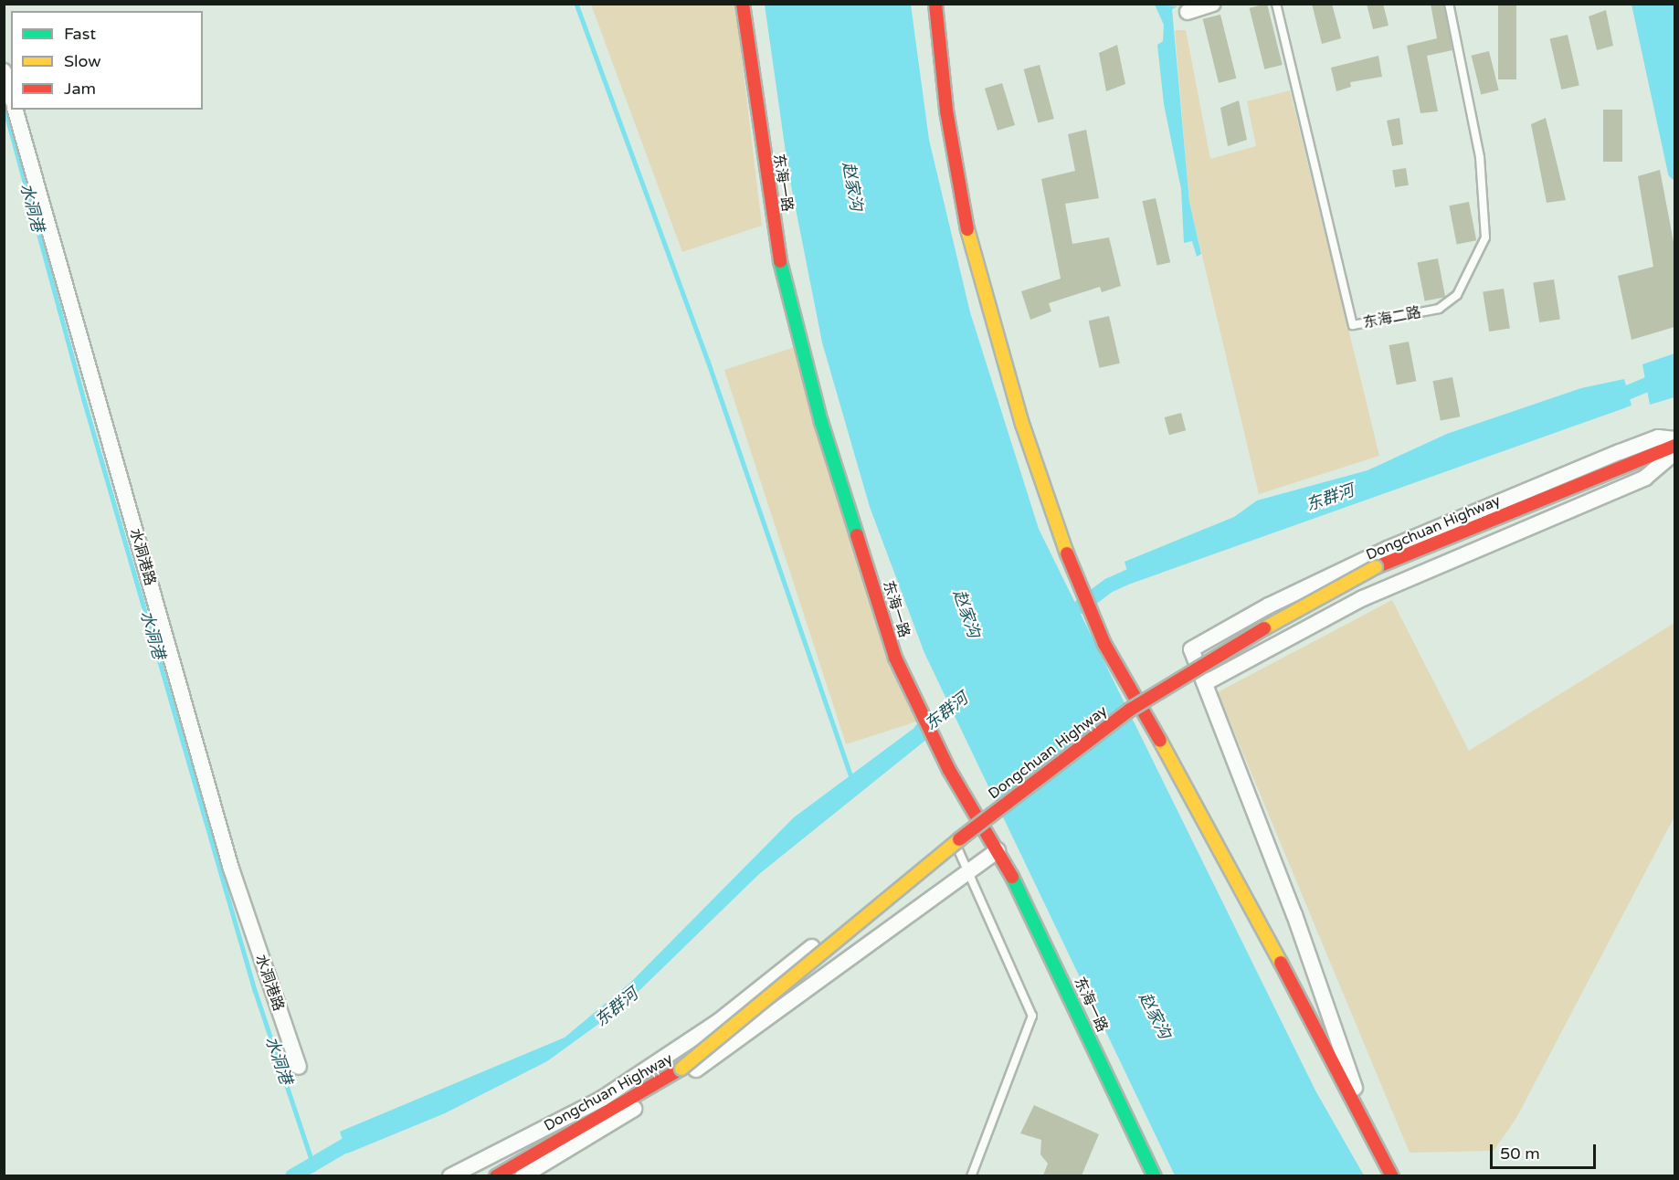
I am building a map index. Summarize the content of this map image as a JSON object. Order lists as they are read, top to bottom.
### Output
{
  "streets": {
    "street": ["东海一路", "Dongchuan Highway", "水洞港路"],
    "lane": ["东海二路"]
  },
  "water": ["赵家沟", "水洞港", "东群河"],
  "legend": ["Fast", "Slow", "Jam"],
  "scale_bar": "50 m"
}
